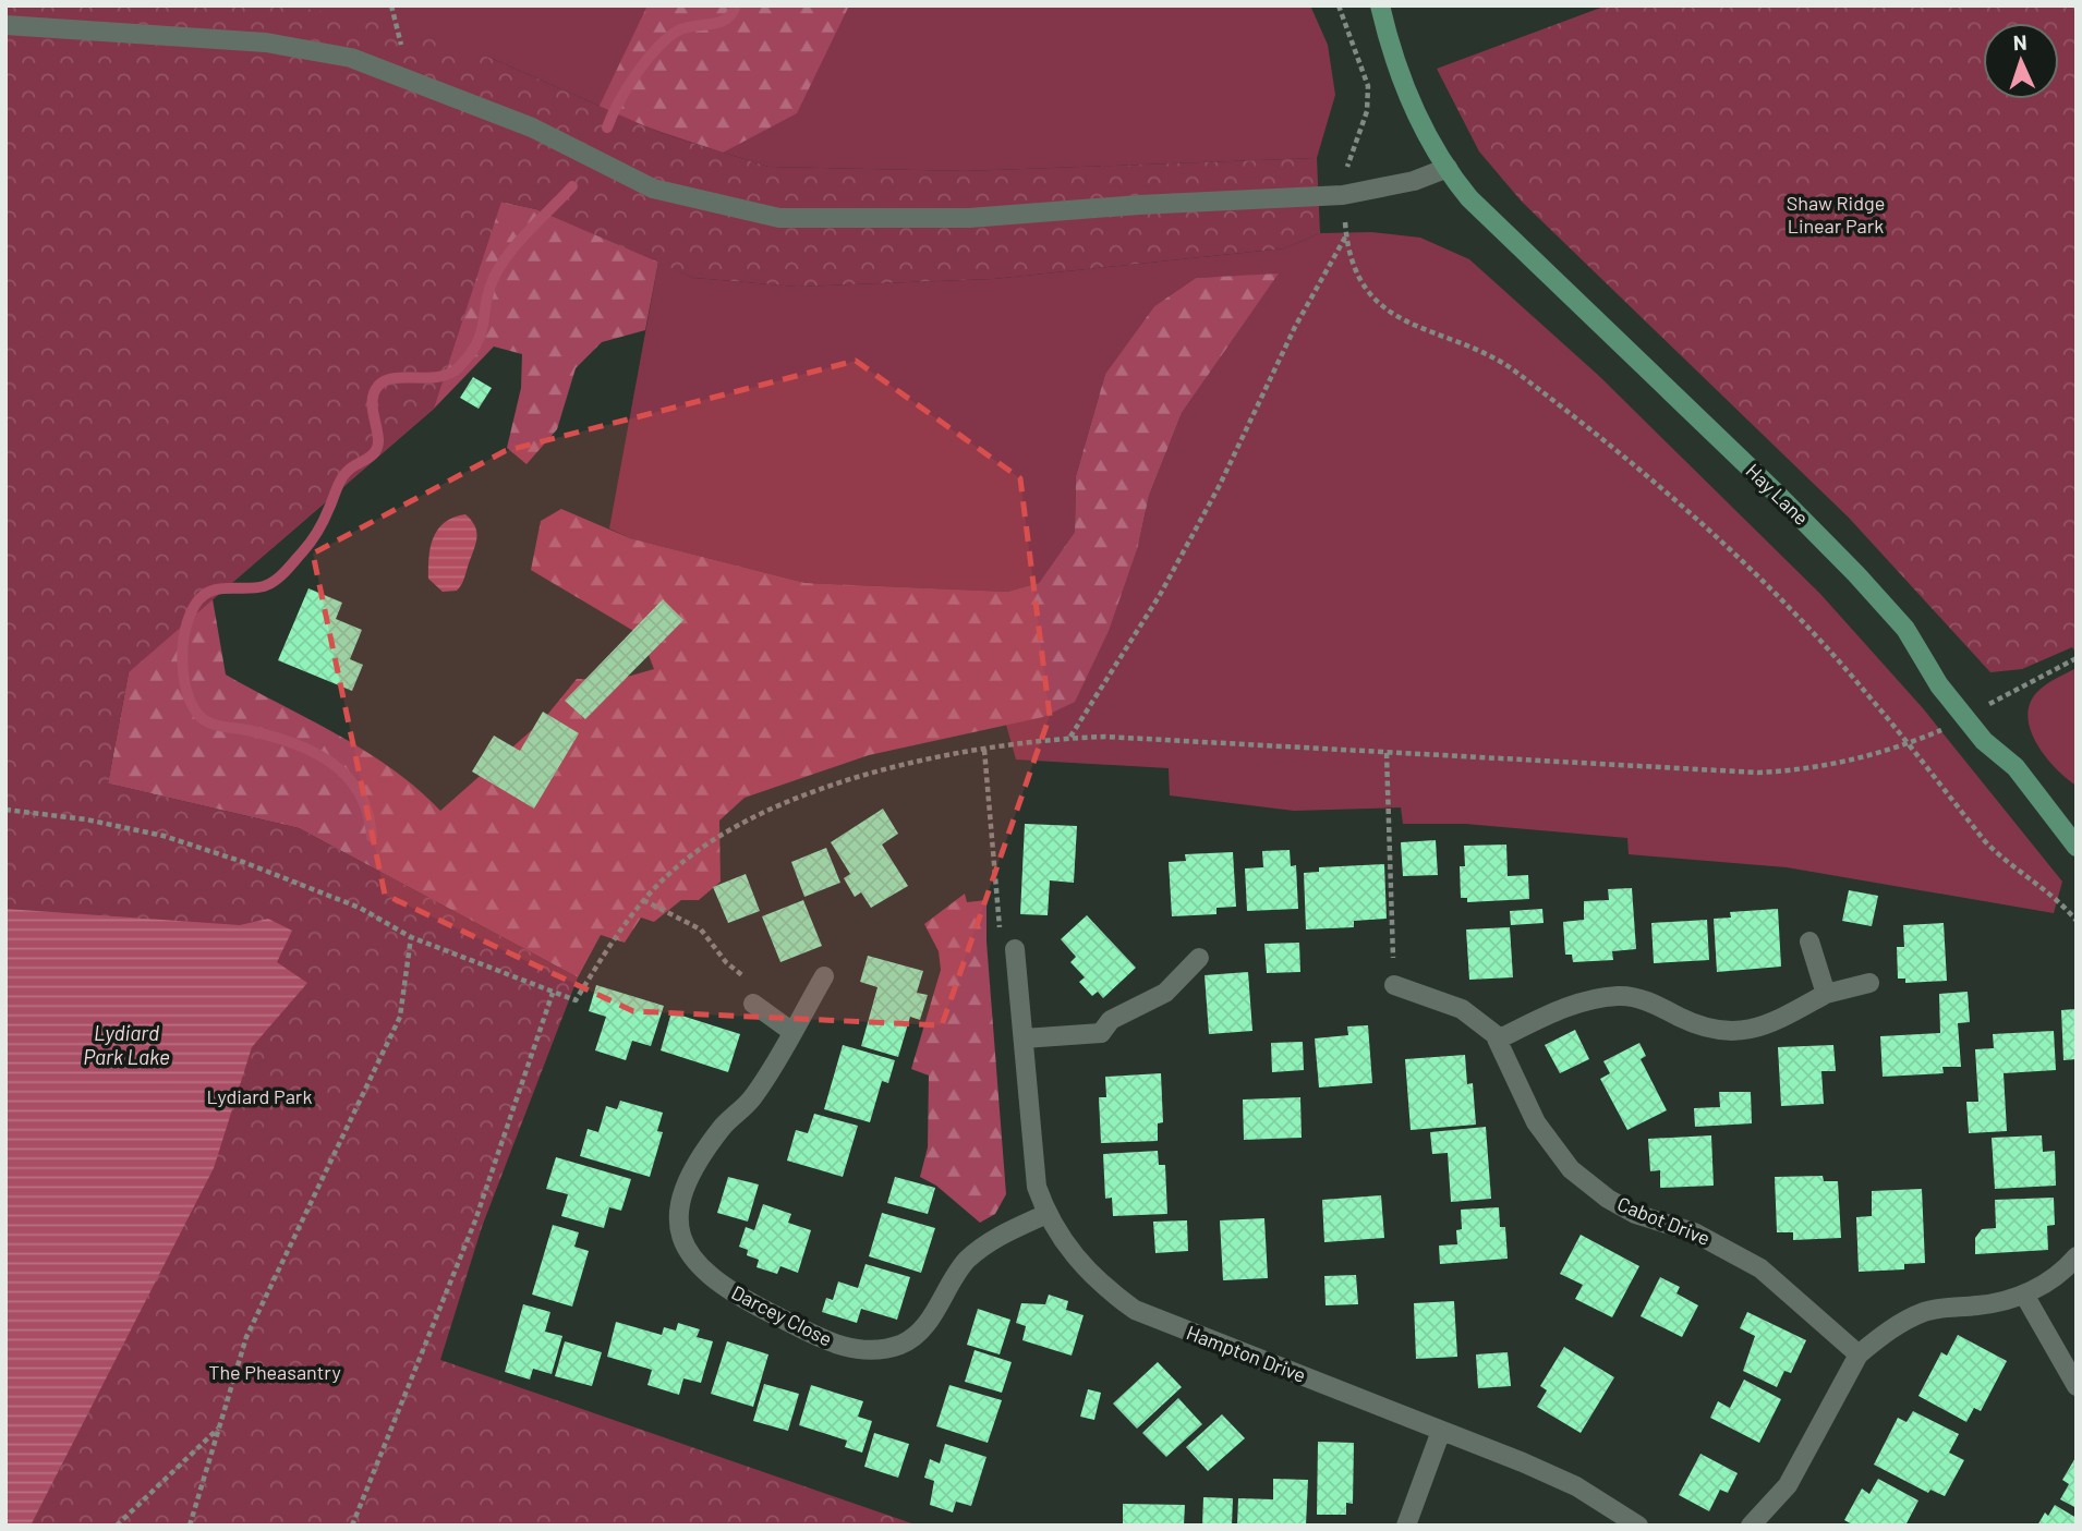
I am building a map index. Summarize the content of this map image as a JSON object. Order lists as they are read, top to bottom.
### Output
{
  "streets": {
    "street": [
      "Hay Lane",
      "Cabot Drive",
      "Darcey Close",
      "Hampton Drive"
    ]
  },
  "crossings": [
    ["Darcey Close", "Hampton Drive"]
  ],
  "water": ["Lydiard Park Lake"],
  "parks": ["Shaw Ridge Linear Park", "Lydiard Park", "The Pheasantry"],
  "north": "top"
}
